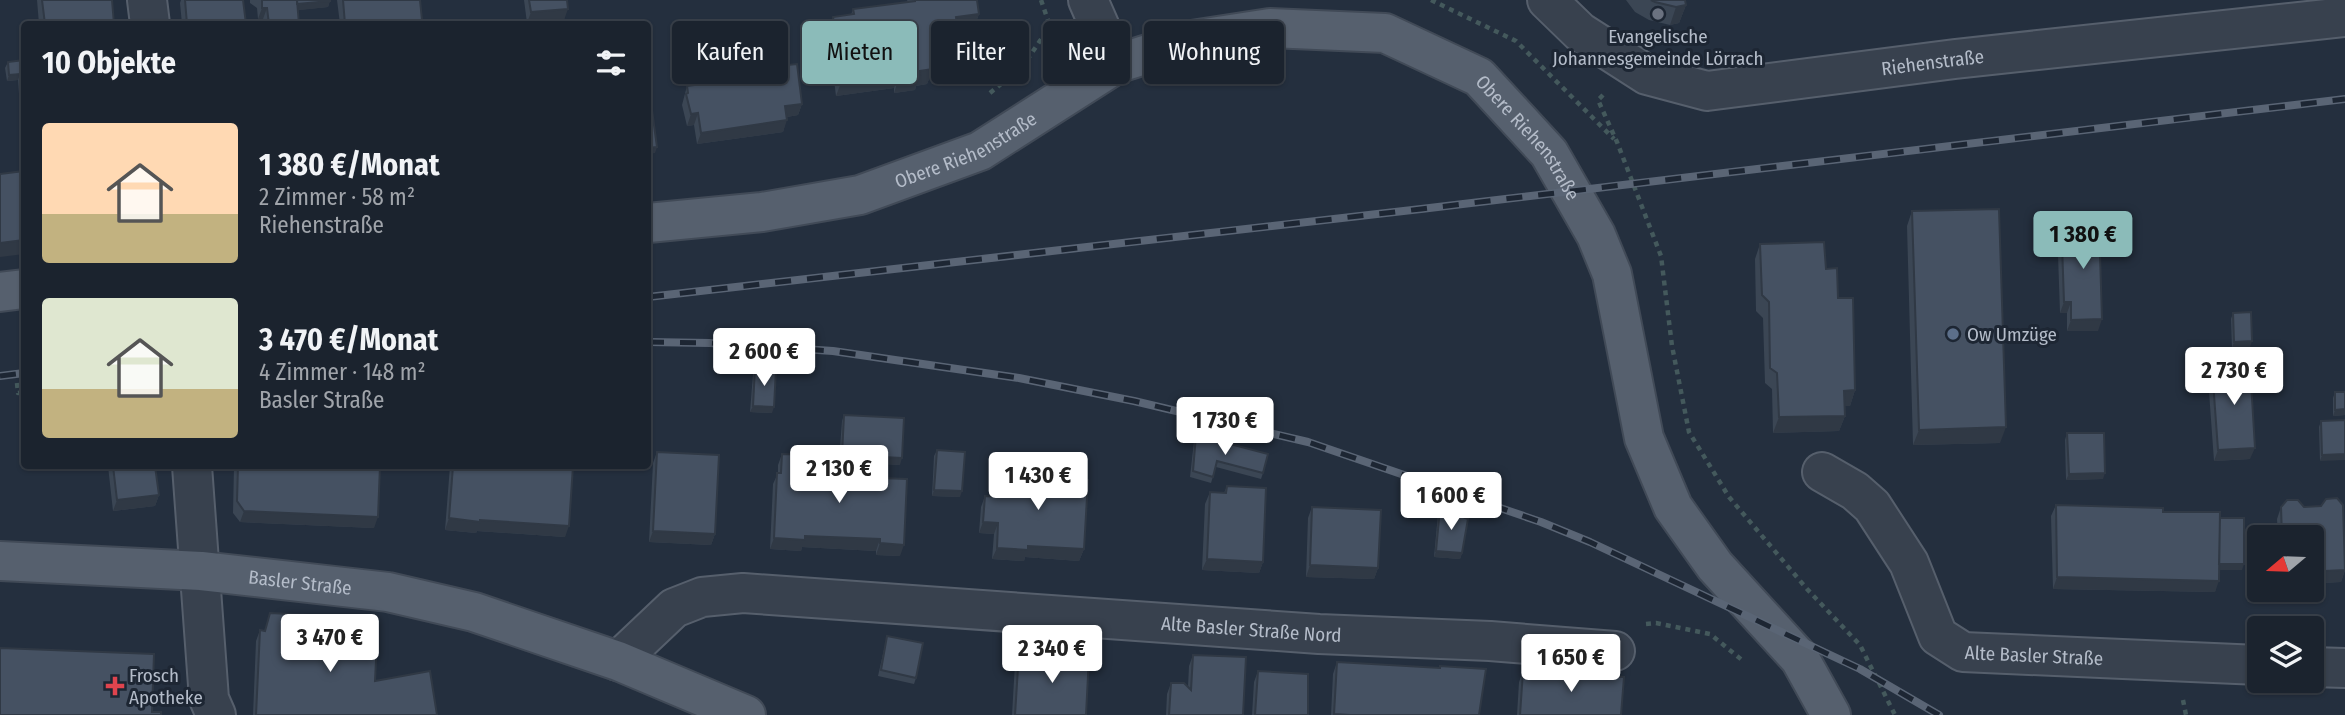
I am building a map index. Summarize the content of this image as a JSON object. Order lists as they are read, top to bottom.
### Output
{
  "streets": {
    "main road": ["Obere Riehenstraße", "Basler Straße"],
    "street": ["Riehenstraße", "Alte Basler Straße Nord", "Alte Basler Straße"]
  },
  "crossings": [
    ["Basler Straße", "Alte Basler Straße Nord"]
  ],
  "places": {
    "other": ["Evangelische Johannesgemeinde Lörrach", "Ow Umzüge"],
    "health": ["Frosch Apotheke"]
  },
  "north": "left",
  "page": {
    "chip": [
      "Kaufen",
      "Mieten",
      "Filter",
      "Neu",
      "Wohnung"
    ],
    "heading": "10 Objekte",
    "list": [
      {
        "name": "1 380 €/Monat",
        "note": "2 Zimmer · 58 m² · Riehenstraße"
      },
      {
        "name": "3 470 €/Monat",
        "note": "4 Zimmer · 148 m² · Basler Straße"
      }
    ],
    "price": [
      "1 380 €",
      "2 600 €",
      "2 730 €",
      "1 730 €",
      "2 130 €",
      "1 430 €",
      "1 600 €",
      "3 470 €",
      "2 340 €",
      "1 650 €"
    ]
  }
}
